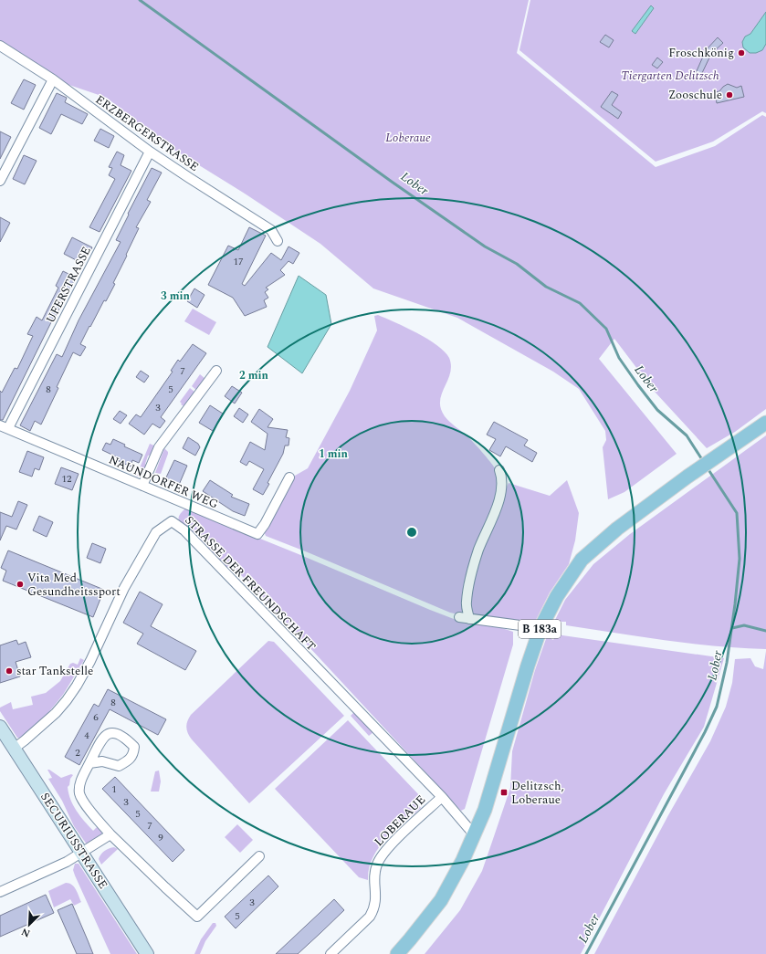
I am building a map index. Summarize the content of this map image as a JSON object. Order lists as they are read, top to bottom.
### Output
{
  "streets": {
    "main road": ["B 183a"],
    "street": [
      "ERZBERGERSTRASSE",
      "UFERSTRASSE",
      "NAUNDORFER WEG",
      "STRASSE DER FREUNDSCHAFT",
      "LOBERAUE",
      "SECURIUSSTRASSE"
    ]
  },
  "crossings": [
    ["ERZBERGERSTRASSE", "UFERSTRASSE"],
    ["UFERSTRASSE", "NAUNDORFER WEG"],
    ["STRASSE DER FREUNDSCHAFT", "B 183a"],
    ["STRASSE DER FREUNDSCHAFT", "LOBERAUE"],
    ["STRASSE DER FREUNDSCHAFT", "SECURIUSSTRASSE"]
  ],
  "water": ["Lober"],
  "parks": ["Tiergarten Delitzsch", "Loberaue"],
  "places": {
    "other": [
      "Froschkönig",
      "Zooschule",
      "Vita Med Gesundheitssport",
      "star Tankstelle"
    ],
    "transit": ["Delitzsch, Loberaue"]
  },
  "house_numbers": [
    "17",
    "7",
    "8",
    "5",
    "3",
    "12",
    "8",
    "6",
    "4",
    "2",
    "1",
    "3",
    "5",
    "7",
    "9",
    "3",
    "5"
  ],
  "north": "bottom left",
  "rings": ["3 min", "2 min", "1 min"]
}
